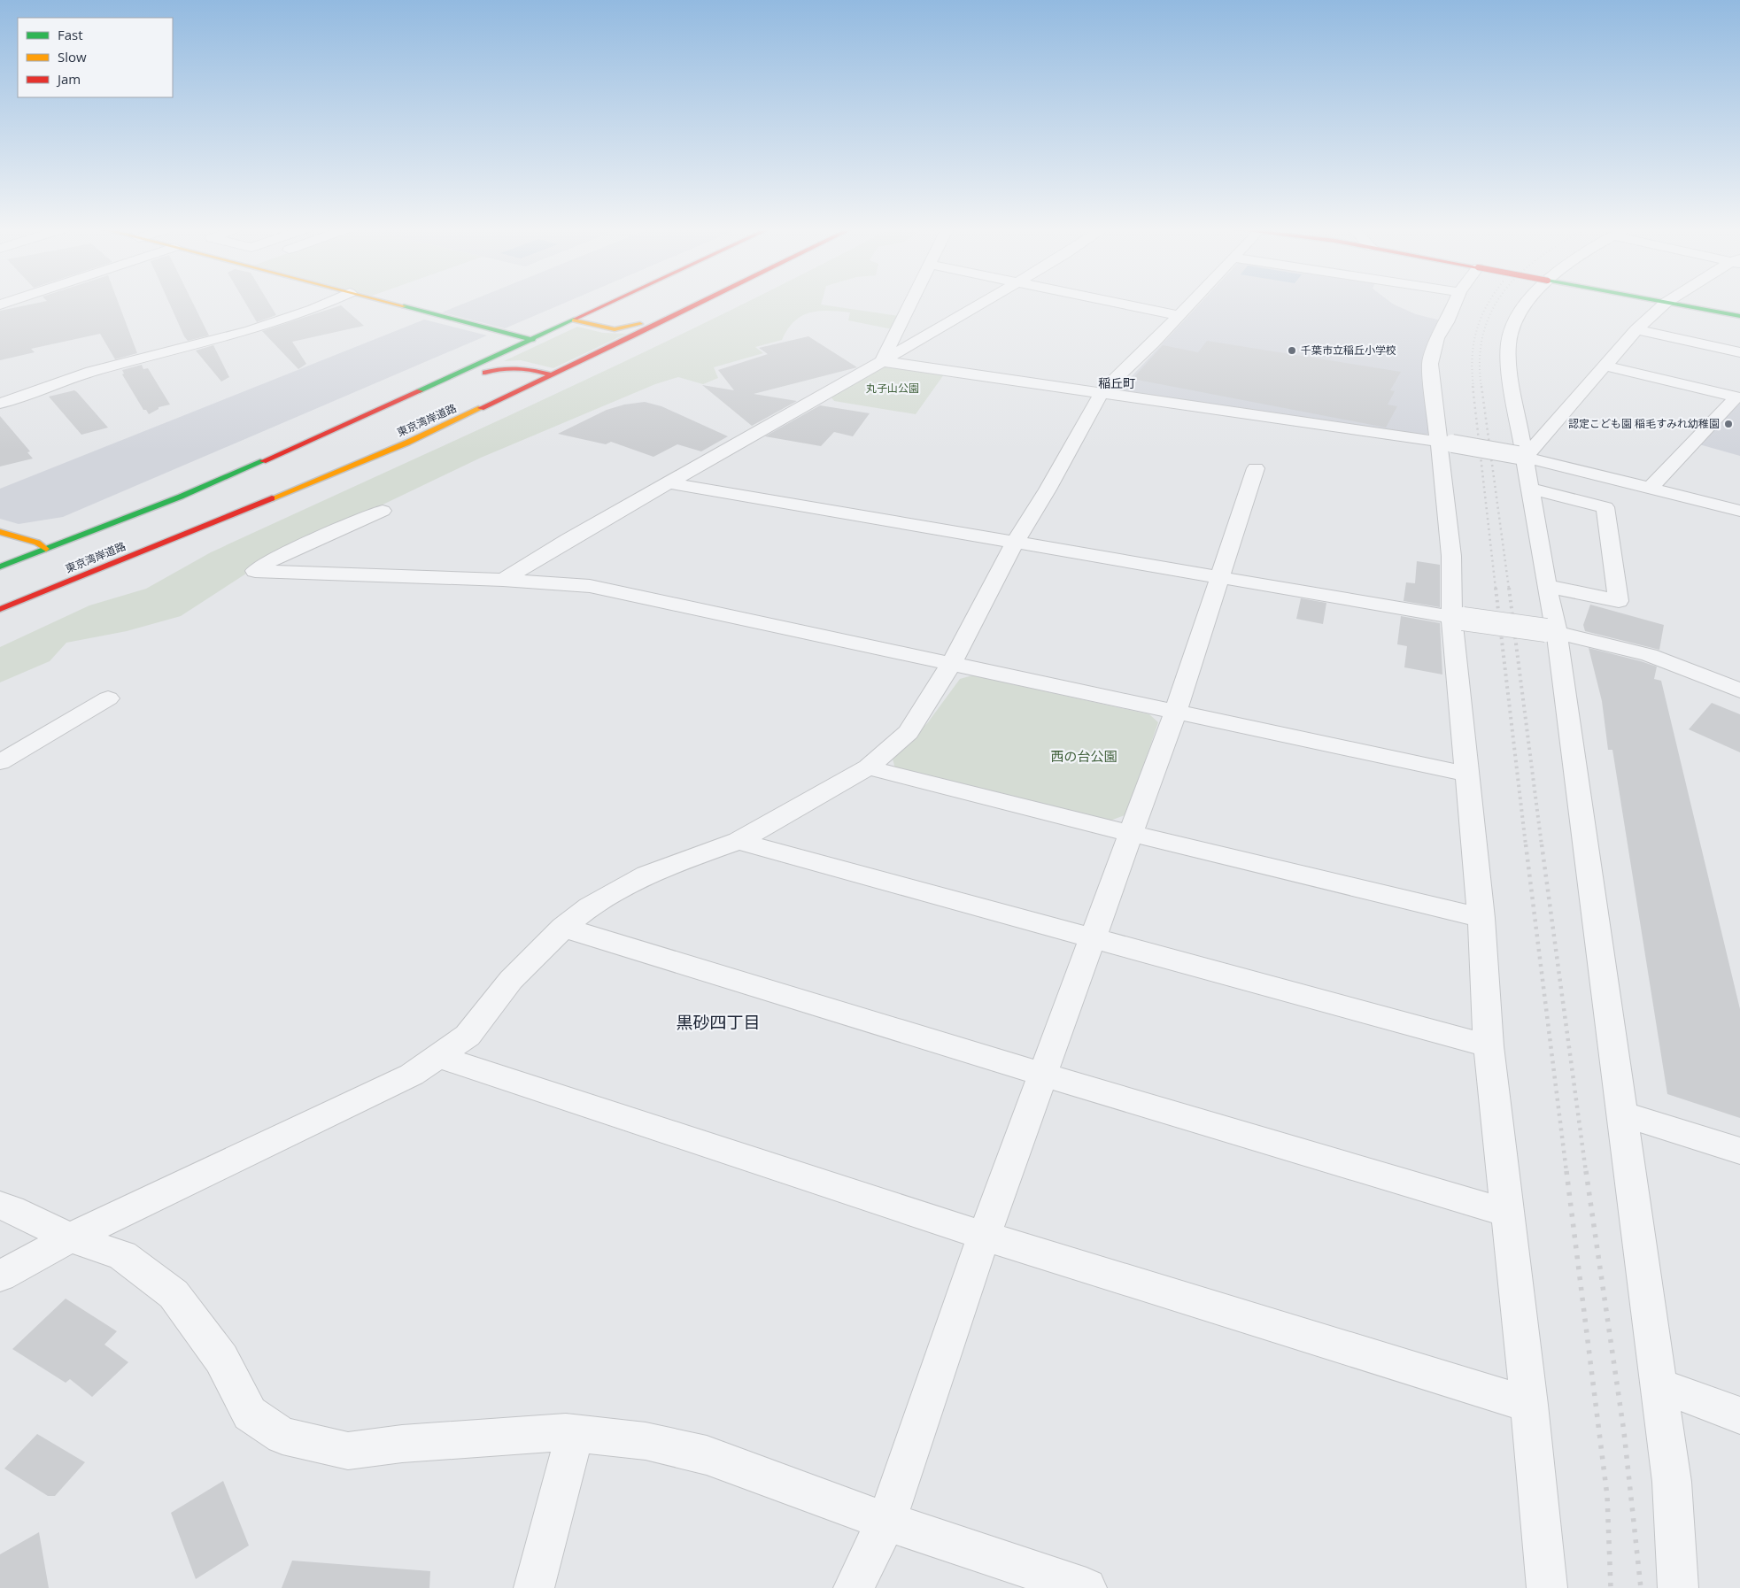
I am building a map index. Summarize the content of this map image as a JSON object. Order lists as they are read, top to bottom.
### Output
{
  "streets": {
    "main road": ["東京湾岸道路"]
  },
  "districts": ["稲丘町", "黒砂四丁目"],
  "parks": ["丸子山公園", "西の台公園"],
  "places": ["千葉市立稲丘小学校", "認定こども園 稲毛すみれ幼稚園"],
  "legend": ["Fast", "Slow", "Jam"]
}
